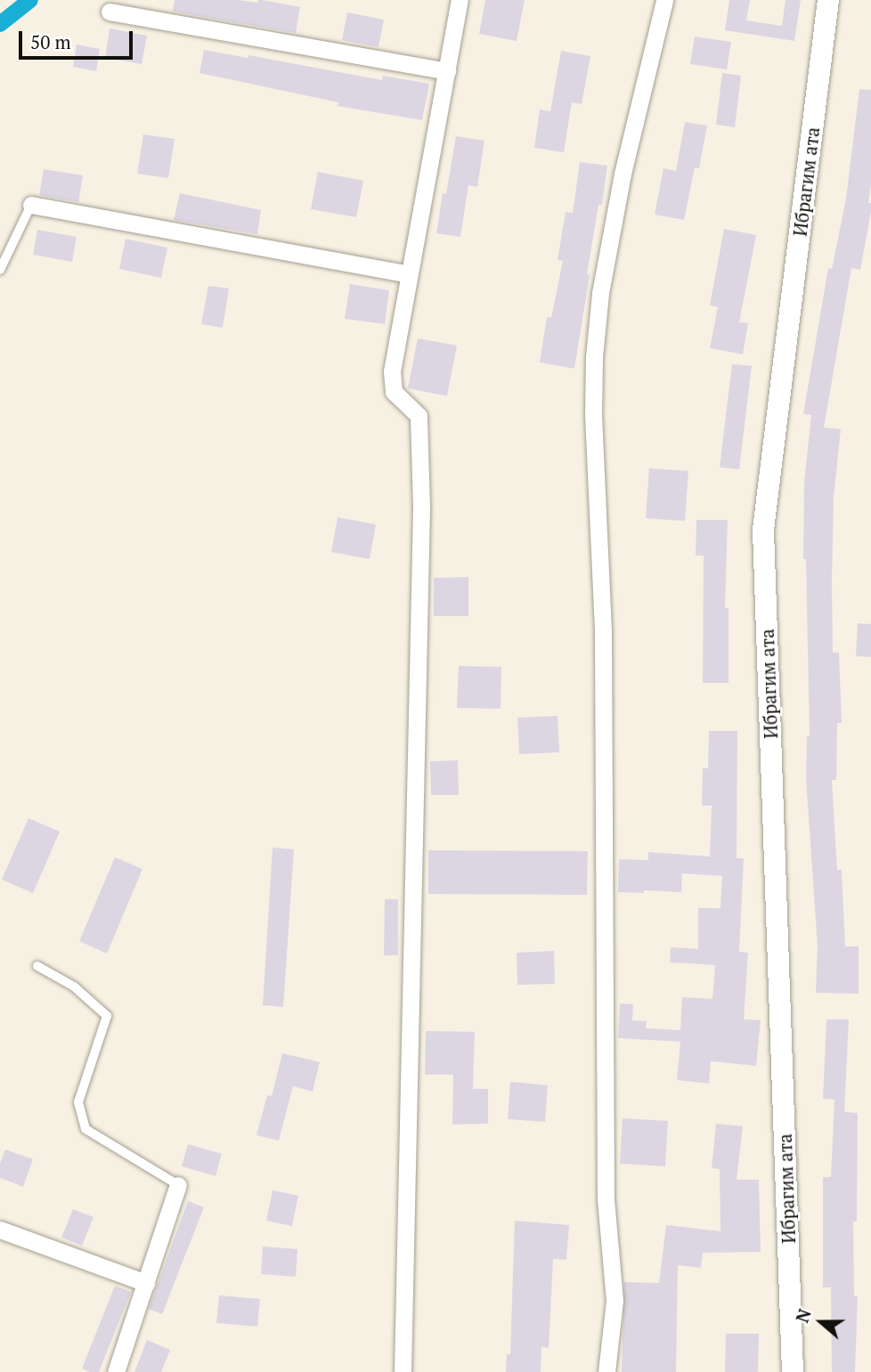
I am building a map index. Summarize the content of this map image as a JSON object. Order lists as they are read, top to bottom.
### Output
{
  "streets": {
    "street": ["Ибрагим ата"]
  },
  "scale_bar": "50 m",
  "north": "left"
}
